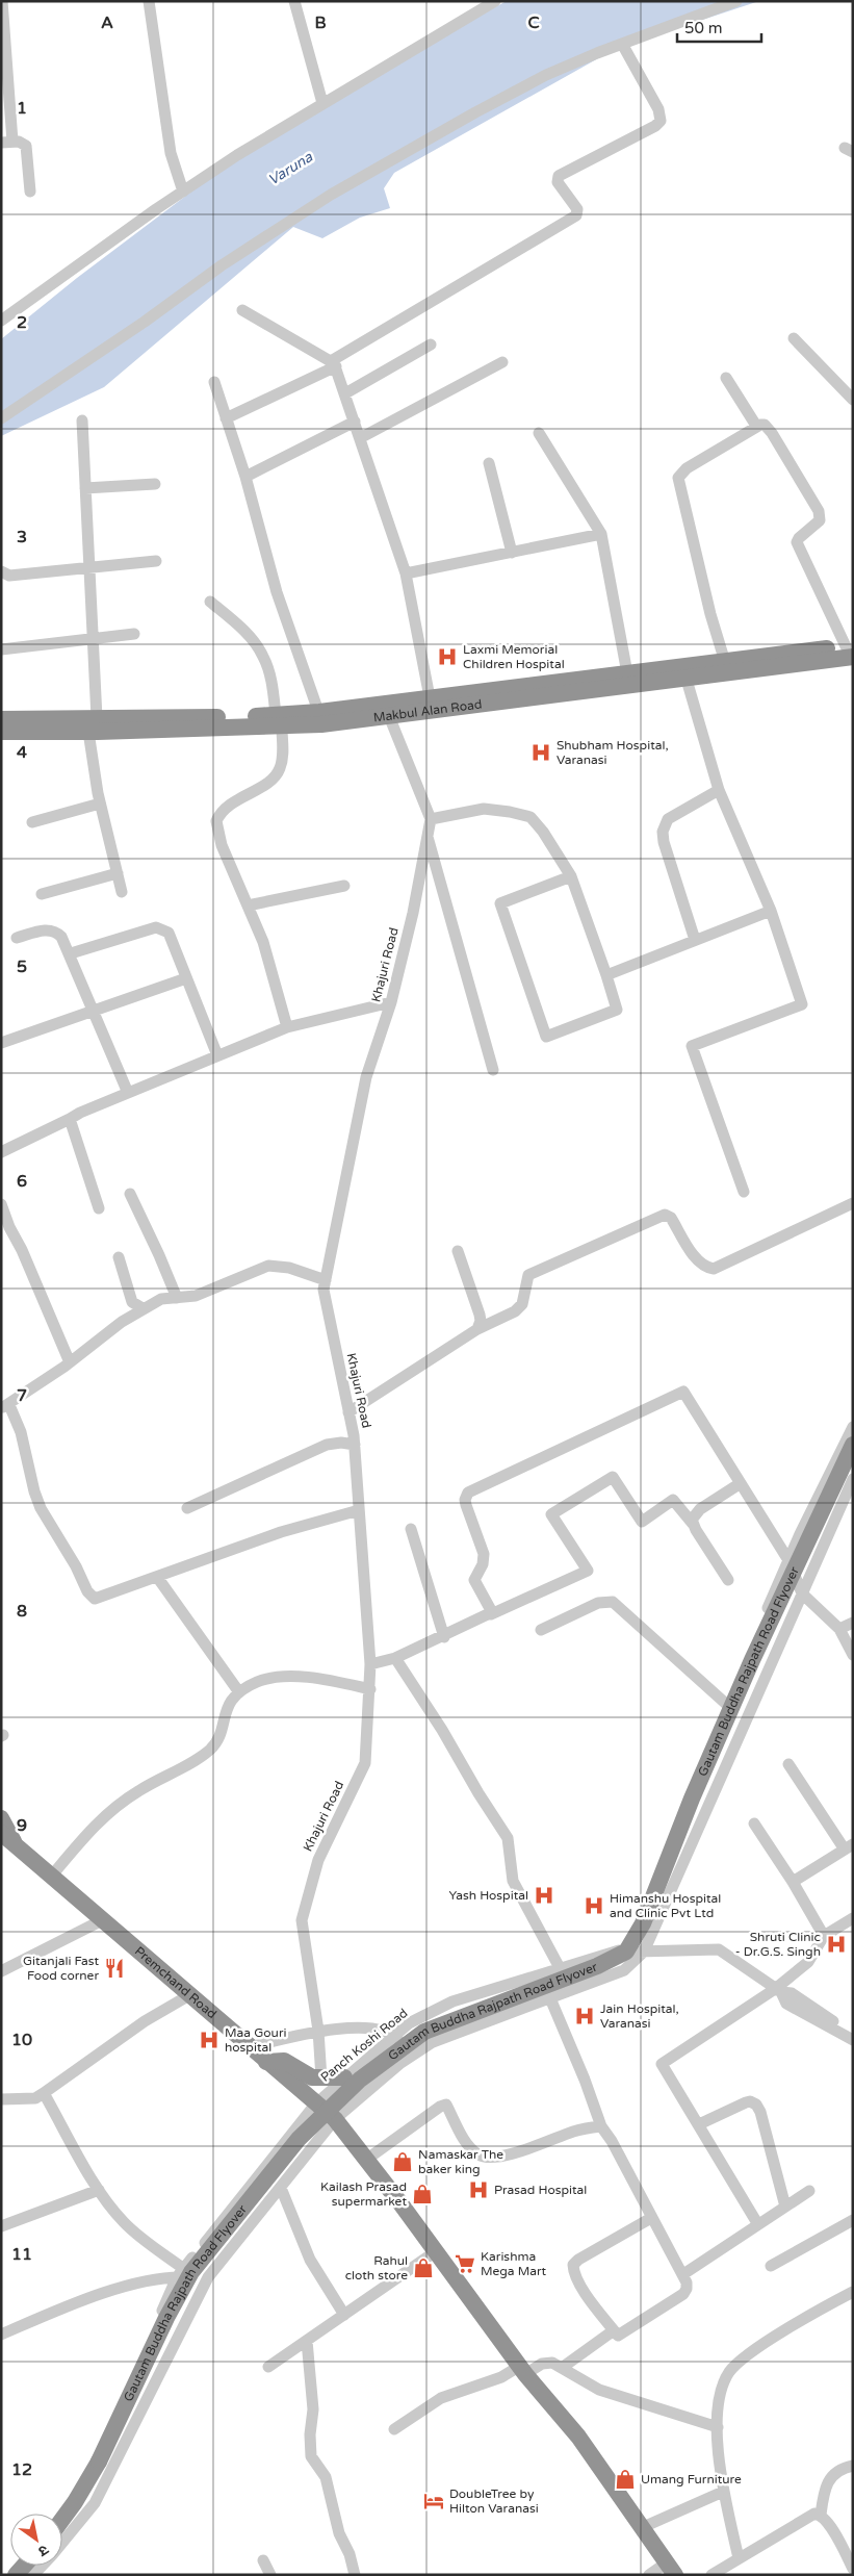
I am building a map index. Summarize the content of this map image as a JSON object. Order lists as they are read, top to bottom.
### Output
{
  "streets": {
    "highway": ["Makbul Alan Road", "Gautam Buddha Rajpath Road Flyover", "Premchand Road"],
    "street": ["Khajuri Road", "Panch Koshi Road"]
  },
  "crossings": [
    ["Premchand Road", "Panch Koshi Road"]
  ],
  "water": ["Varuna"],
  "places": {
    "hospital": [
      "Laxmi Memorial Children Hospital",
      "Shubham Hospital, Varanasi",
      "Yash Hospital",
      "Himanshu Hospital and Clinic Pvt Ltd",
      "Shruti Clinic - Dr.G.S. Singh",
      "Jain Hospital, Varanasi",
      "Maa Gouri hospital",
      "Prasad Hospital"
    ],
    "restaurant": ["Gitanjali Fast Food corner"],
    "shop": [
      "Namaskar The baker king",
      "Kailash Prasad supermarket",
      "Rahul cloth store",
      "Umang Furniture"
    ],
    "supermarket": ["Karishma Mega Mart"],
    "hotel": ["DoubleTree by Hilton Varanasi"]
  },
  "scale_bar": "50 m",
  "north": "bottom right",
  "grid": {
    "columns": ["A", "B", "C"],
    "rows": [
      "1",
      "2",
      "3",
      "4",
      "5",
      "6",
      "7",
      "8",
      "9",
      "10",
      "11",
      "12"
    ]
  }
}
